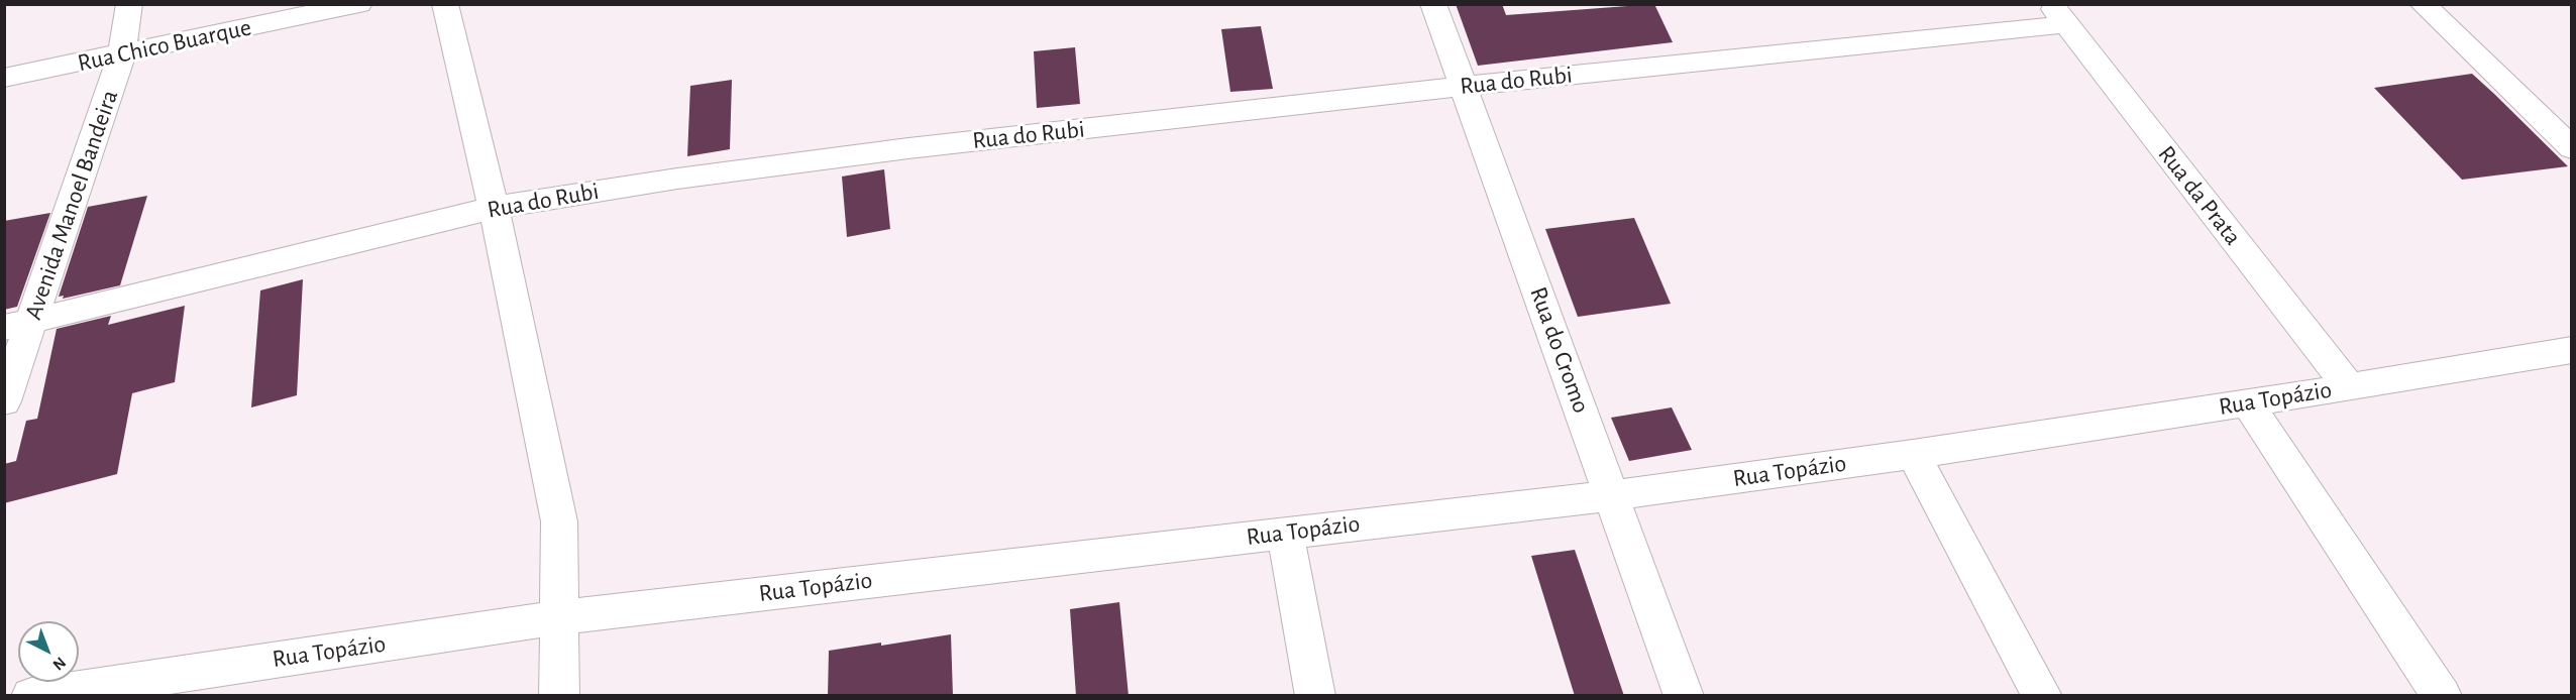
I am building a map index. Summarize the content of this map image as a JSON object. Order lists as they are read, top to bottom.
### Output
{
  "streets": {
    "street": [
      "Rua Chico Buarque",
      "Rua do Rubi",
      "Rua da Prata",
      "Avenida Manoel Bandeira",
      "Rua do Cromo",
      "Rua Topázio"
    ]
  },
  "crossings": [
    ["Rua Chico Buarque", "Avenida Manoel Bandeira"],
    ["Rua do Rubi", "Rua da Prata"],
    ["Rua do Rubi", "Avenida Manoel Bandeira"],
    ["Rua do Rubi", "Rua do Cromo"],
    ["Rua da Prata", "Rua Topázio"],
    ["Rua do Cromo", "Rua Topázio"]
  ],
  "north": "bottom right"
}
